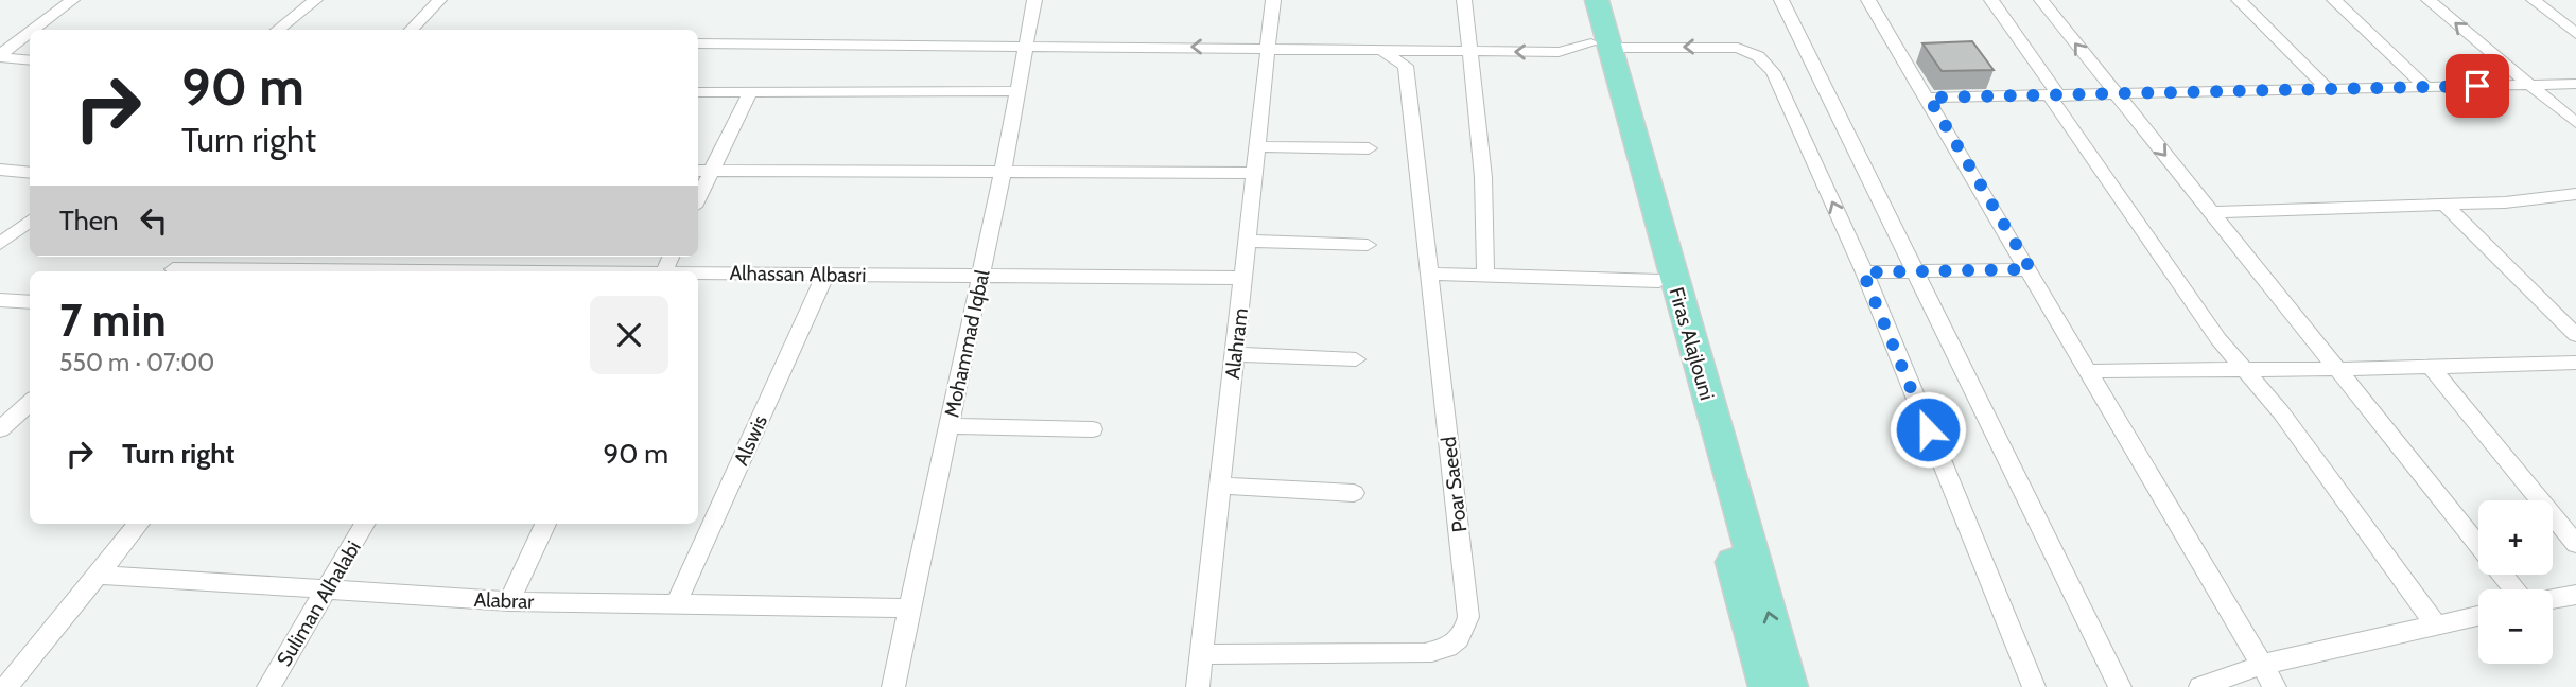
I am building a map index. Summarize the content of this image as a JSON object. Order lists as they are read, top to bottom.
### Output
{
  "streets": {
    "main road": ["Firas Alajlouni"],
    "street": [
      "Alhassan Albasri",
      "Mohammad Iqbal",
      "Alahram",
      "Alswis",
      "Poar Saeed",
      "Alabrar",
      "Suliman Alhalabi"
    ]
  },
  "crossings": [
    ["Alhassan Albasri", "Mohammad Iqbal"],
    ["Alhassan Albasri", "Alahram"],
    ["Alhassan Albasri", "Alswis"],
    ["Mohammad Iqbal", "Alabrar"],
    ["Alahram", "Poar Saeed"],
    ["Alswis", "Alabrar"],
    ["Alabrar", "Suliman Alhalabi"]
  ],
  "page": {
    "turn": ["90 m", "Turn right"],
    "then": "Then",
    "heading": ["7 min", "550 m · 07:00"],
    "list": [
      {
        "name": "Turn right",
        "value": "90 m"
      }
    ],
    "map_buttons": ["+", "−"]
  }
}
